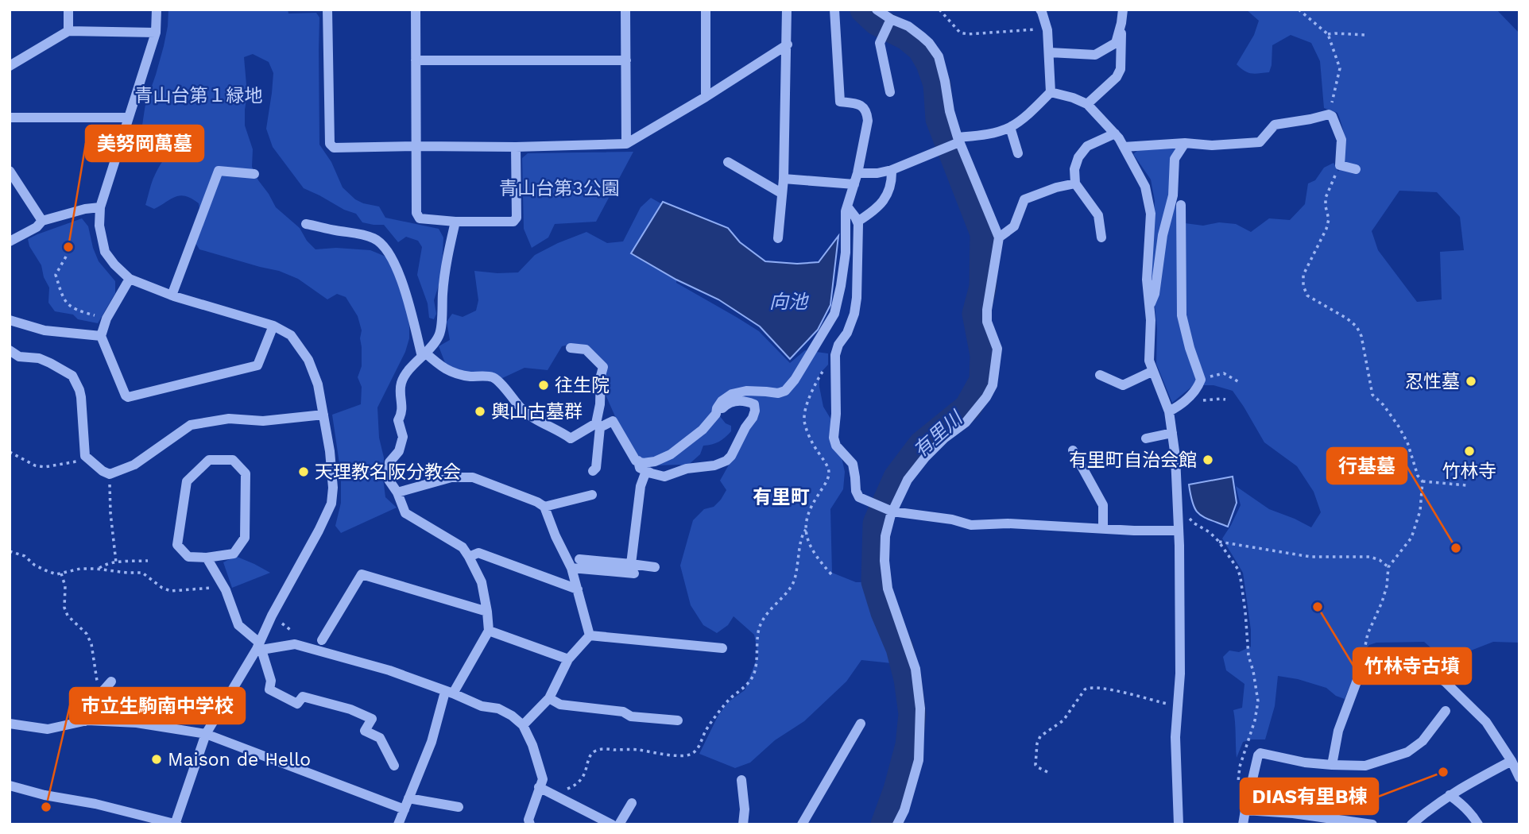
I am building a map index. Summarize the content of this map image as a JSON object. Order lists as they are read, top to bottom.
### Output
{
  "districts": ["有里町"],
  "water": ["向池", "有里川"],
  "parks": ["青山台第１緑地", "青山台第3公園"],
  "places": [
    "美努岡萬墓",
    "忍性墓",
    "往生院",
    "輿山古墓群",
    "竹林寺",
    "有里町自治会館",
    "天理教名阪分教会",
    "行基墓",
    "竹林寺古墳",
    "Maison de Hello",
    "DIAS有里B棟",
    "市立生駒南中学校"
  ]
}
